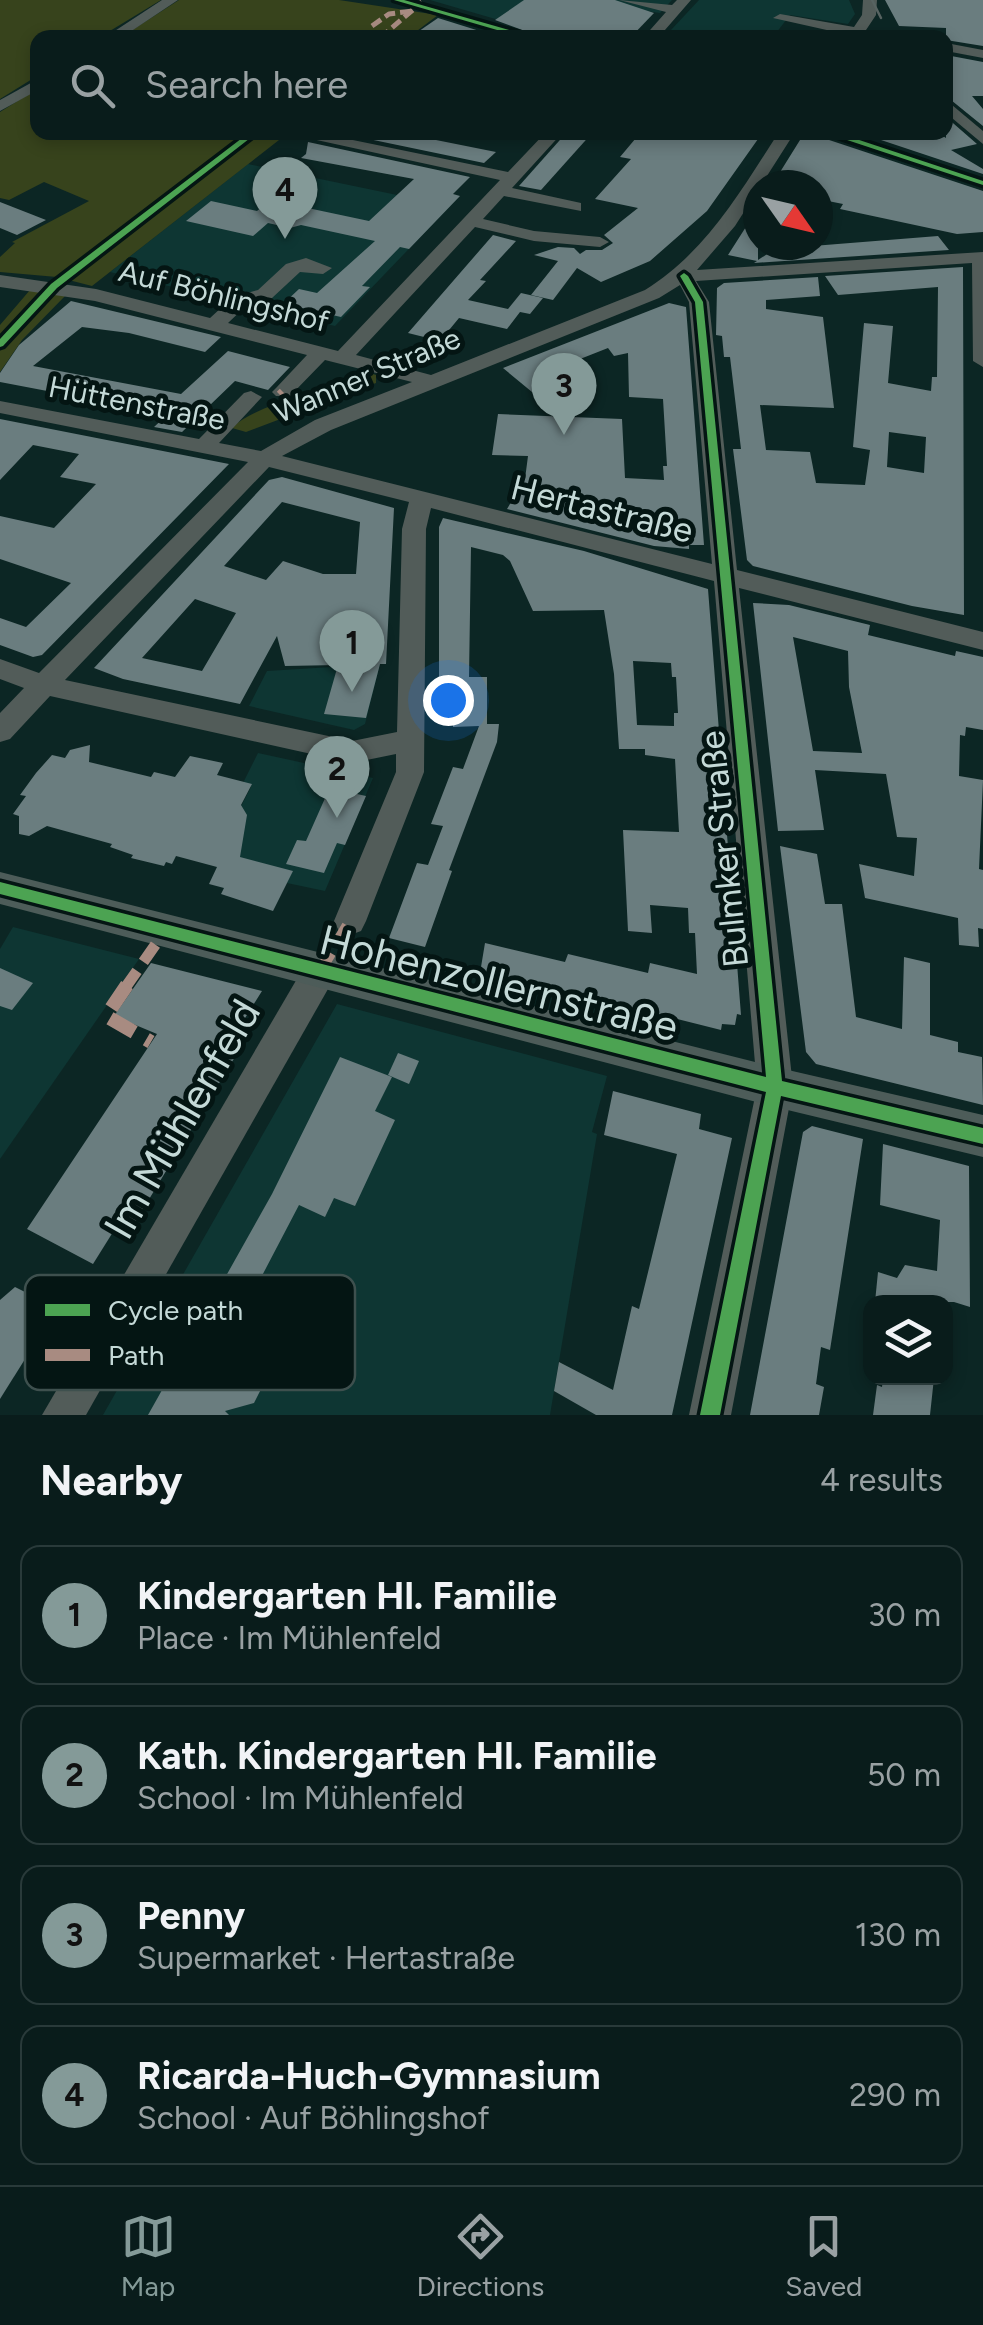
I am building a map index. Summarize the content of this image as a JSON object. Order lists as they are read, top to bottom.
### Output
{
  "streets": {
    "main road": ["Hohenzollernstraße"],
    "street": [
      "Auf Böhlingshof",
      "Wanner Straße",
      "Hüttenstraße",
      "Hertastraße",
      "Bulmker Straße",
      "Im Mühlenfeld"
    ]
  },
  "crossings": [
    ["Auf Böhlingshof", "Wanner Straße"],
    ["Wanner Straße", "Hüttenstraße"],
    ["Wanner Straße", "Hertastraße"],
    ["Wanner Straße", "Bulmker Straße"],
    ["Hüttenstraße", "Hertastraße"],
    ["Hertastraße", "Bulmker Straße"],
    ["Bulmker Straße", "Hohenzollernstraße"],
    ["Hohenzollernstraße", "Im Mühlenfeld"]
  ],
  "legend": ["Cycle path", "Path"],
  "north": "bottom right",
  "page": {
    "search": "Search here",
    "pins": [
      "4",
      "3",
      "1",
      "2"
    ],
    "heading": ["Nearby", "4 results"],
    "list": [
      {
        "mark": "1",
        "name": "Kindergarten Hl. Familie",
        "note": "Place · Im Mühlenfeld",
        "value": "30 m"
      },
      {
        "mark": "2",
        "name": "Kath. Kindergarten Hl. Familie",
        "note": "School · Im Mühlenfeld",
        "value": "50 m"
      },
      {
        "mark": "3",
        "name": "Penny",
        "note": "Supermarket · Hertastraße",
        "value": "130 m"
      },
      {
        "mark": "4",
        "name": "Ricarda-Huch-Gymnasium",
        "note": "School · Auf Böhlingshof",
        "value": "290 m"
      }
    ],
    "nav": ["Map", "Directions", "Saved"]
  }
}
